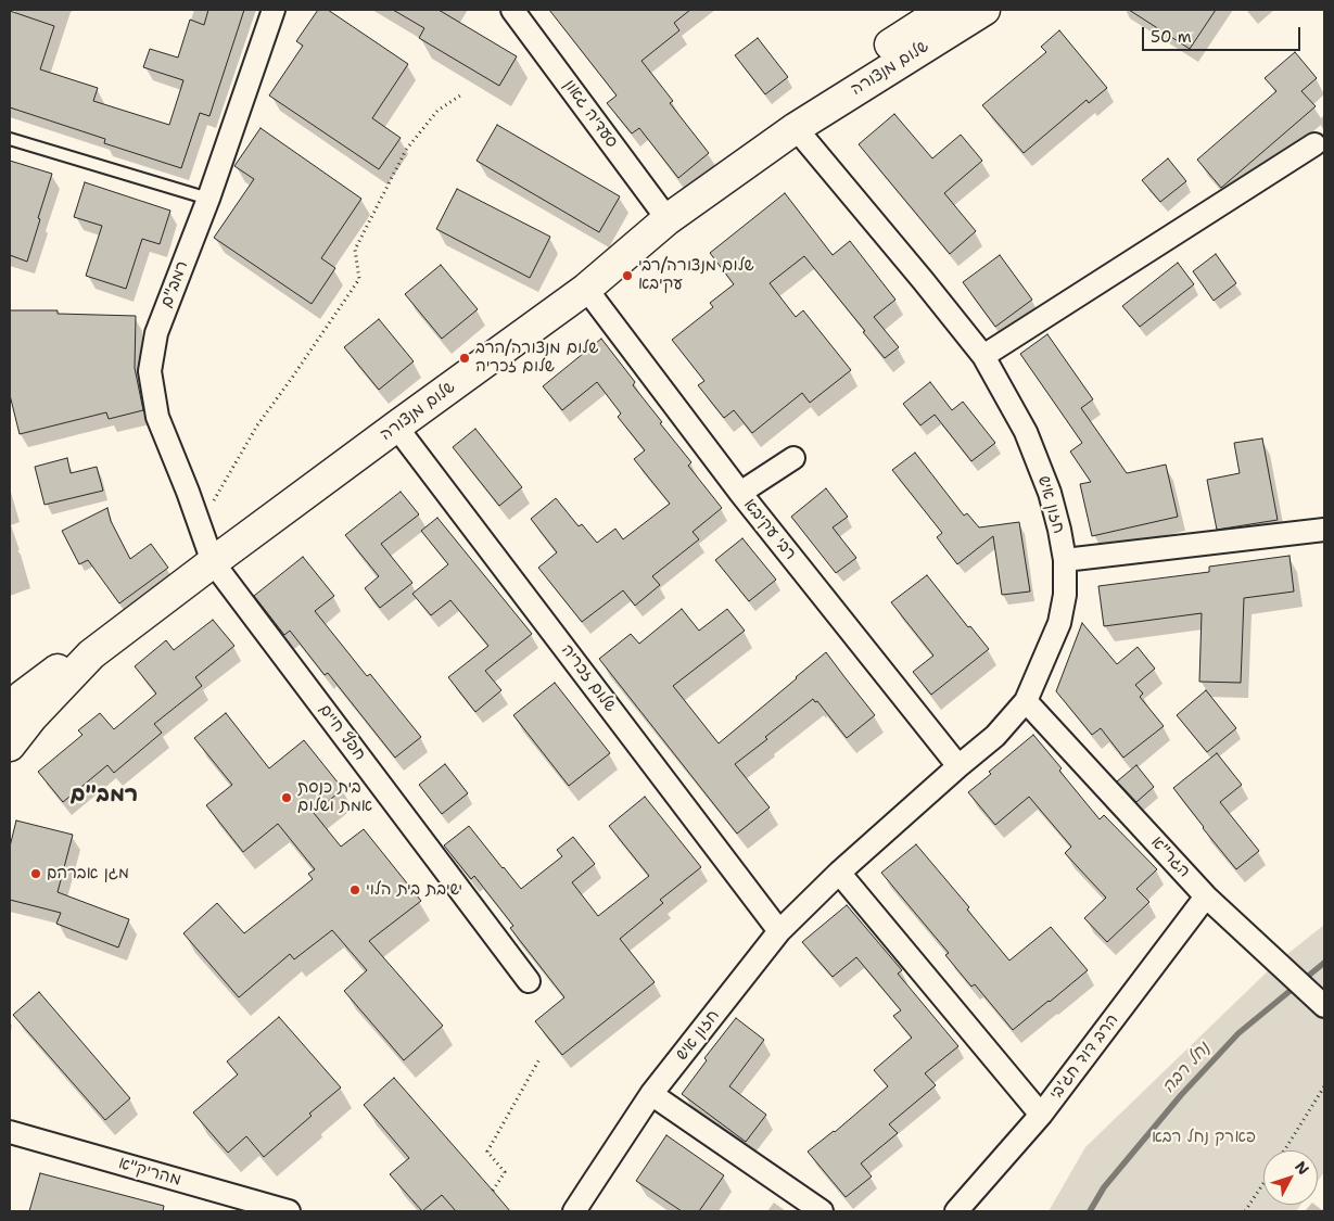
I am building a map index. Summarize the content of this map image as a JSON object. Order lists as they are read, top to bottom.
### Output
{
  "streets": {
    "street": [
      "שלום מנצורה",
      "סעדיה גאון",
      "רמב\"ם",
      "חזון איש",
      "רבי עקיבא",
      "שלום זכריה",
      "חפץ חיים",
      "הגר\"א",
      "הרב דוד חג'בי",
      "מהריק\"א"
    ]
  },
  "crossings": [
    ["שלום מנצורה", "סעדיה גאון"],
    ["שלום מנצורה", "רמב\"ם"],
    ["שלום מנצורה", "חזון איש"],
    ["שלום מנצורה", "רבי עקיבא"],
    ["שלום מנצורה", "שלום זכריה"],
    ["שלום מנצורה", "חפץ חיים"],
    ["רמב\"ם", "חפץ חיים"],
    ["חזון איש", "רבי עקיבא"],
    ["חזון איש", "שלום זכריה"],
    ["חזון איש", "הגר\"א"],
    ["הגר\"א", "הרב דוד חג'בי"]
  ],
  "districts": ["רמב\"ם"],
  "water": ["נחל רבה"],
  "parks": ["פארק נחל רבא"],
  "places": [
    "שלום מנצורה/רבי עקיבא",
    "שלום מנצורה/הרב שלום זכריה",
    "בית כנסת אמת ושלום",
    "מגן אברהם",
    "ישיבת בית הלוי"
  ],
  "scale_bar": "50 m",
  "north": "top right"
}
